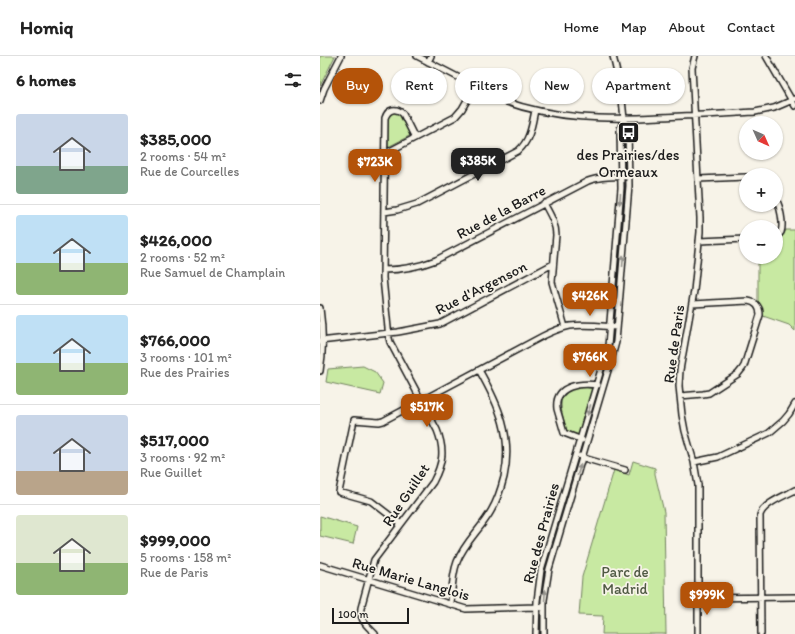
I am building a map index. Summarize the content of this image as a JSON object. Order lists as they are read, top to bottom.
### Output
{
  "streets": {
    "street": [
      "Rue de la Barre",
      "Rue d'Argenson",
      "Rue de Paris",
      "Rue Guillet",
      "Rue des Prairies",
      "Rue Marie Langlois"
    ]
  },
  "crossings": [
    ["Rue de la Barre", "Rue Guillet"],
    ["Rue de la Barre", "Rue des Prairies"],
    ["Rue d'Argenson", "Rue Guillet"],
    ["Rue Guillet", "Rue Marie Langlois"],
    ["Rue des Prairies", "Rue Marie Langlois"]
  ],
  "parks": ["Parc de Madrid"],
  "places": {
    "bus stop": ["des Prairies/des Ormeaux"]
  },
  "scale_bar": "100 m",
  "north": "bottom right",
  "page": {
    "header": "Homiq",
    "nav": [
      "Home",
      "Map",
      "About",
      "Contact"
    ],
    "heading": "6 homes",
    "chip": [
      "Buy",
      "Rent",
      "Filters",
      "New",
      "Apartment"
    ],
    "list": [
      {
        "name": "$385,000",
        "note": "2 rooms · 54 m² · Rue de Courcelles"
      },
      {
        "name": "$426,000",
        "note": "2 rooms · 52 m² · Rue Samuel de Champlain"
      },
      {
        "name": "$766,000",
        "note": "3 rooms · 101 m² · Rue des Prairies"
      },
      {
        "name": "$517,000",
        "note": "3 rooms · 92 m² · Rue Guillet"
      },
      {
        "name": "$999,000",
        "note": "5 rooms · 158 m² · Rue de Paris"
      }
    ],
    "map_buttons": ["+", "−"],
    "price": [
      "$385K",
      "$723K",
      "$426K",
      "$766K",
      "$517K",
      "$999K"
    ],
    "scale": "100 m"
  }
}
